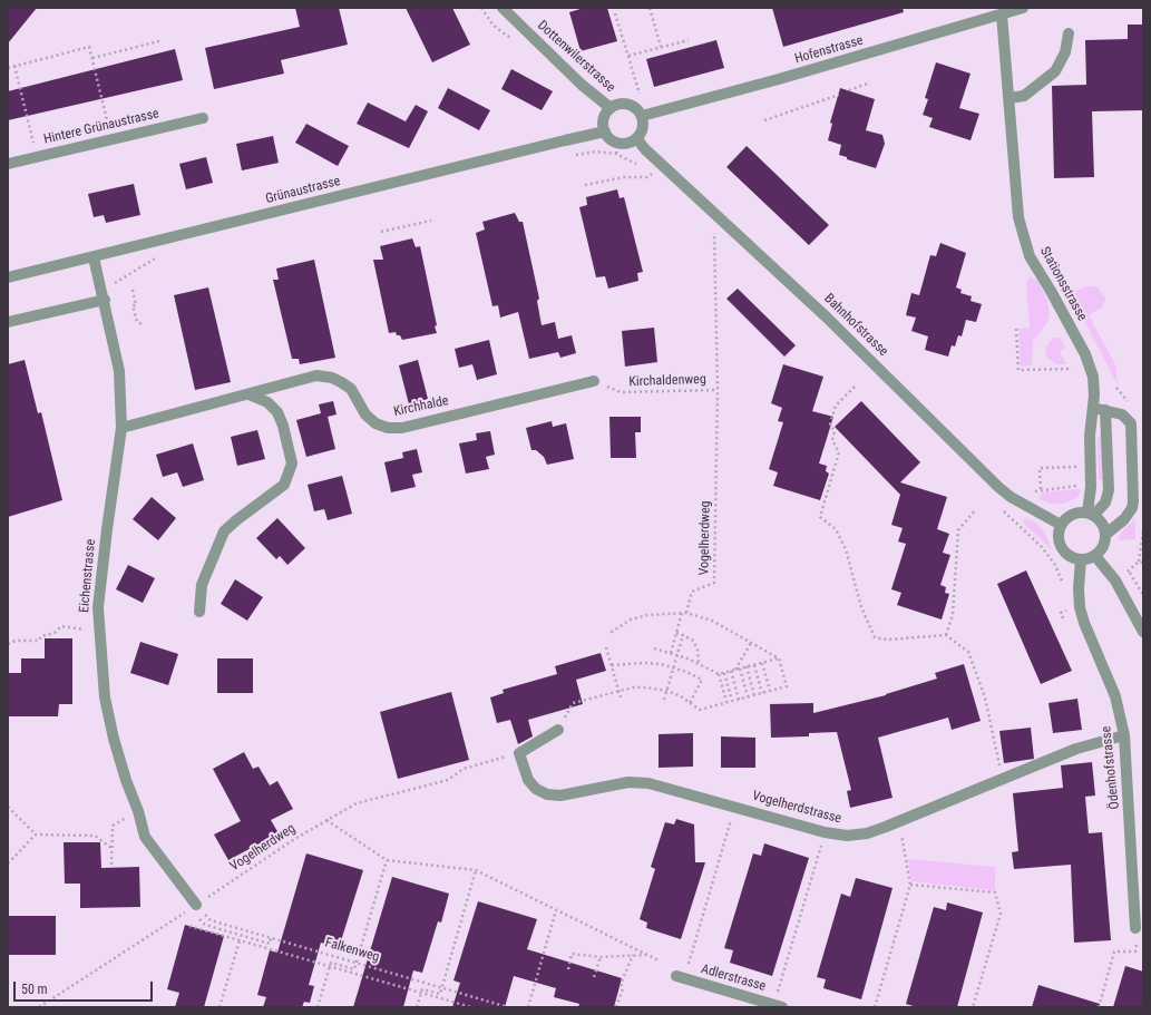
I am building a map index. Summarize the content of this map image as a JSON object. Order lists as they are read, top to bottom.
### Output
{
  "streets": {
    "street": [
      "Hofenstrasse",
      "Dottenwilerstrasse",
      "Hintere Grünaustrasse",
      "Grünaustrasse",
      "Stationsstrasse",
      "Bahnhofstrasse",
      "Kirchhalde",
      "Eichenstrasse",
      "Ödenhofstrasse",
      "Vogelherdstrasse",
      "Adlerstrasse"
    ],
    "path": ["Kirchaldenweg", "Vogelherdweg", "Falkenweg"]
  },
  "crossings": [
    ["Hofenstrasse", "Dottenwilerstrasse"],
    ["Hofenstrasse", "Grünaustrasse"],
    ["Hofenstrasse", "Stationsstrasse"],
    ["Hofenstrasse", "Bahnhofstrasse"],
    ["Dottenwilerstrasse", "Grünaustrasse"],
    ["Dottenwilerstrasse", "Bahnhofstrasse"],
    ["Grünaustrasse", "Bahnhofstrasse"],
    ["Grünaustrasse", "Eichenstrasse"],
    ["Stationsstrasse", "Bahnhofstrasse"],
    ["Stationsstrasse", "Ödenhofstrasse"],
    ["Bahnhofstrasse", "Ödenhofstrasse"],
    ["Kirchaldenweg", "Kirchhalde"],
    ["Kirchaldenweg", "Vogelherdweg"],
    ["Kirchhalde", "Eichenstrasse"],
    ["Vogelherdweg", "Eichenstrasse"],
    ["Vogelherdweg", "Vogelherdstrasse"],
    ["Vogelherdweg", "Falkenweg"],
    ["Eichenstrasse", "Falkenweg"],
    ["Ödenhofstrasse", "Vogelherdstrasse"]
  ],
  "scale_bar": "50 m"
}
